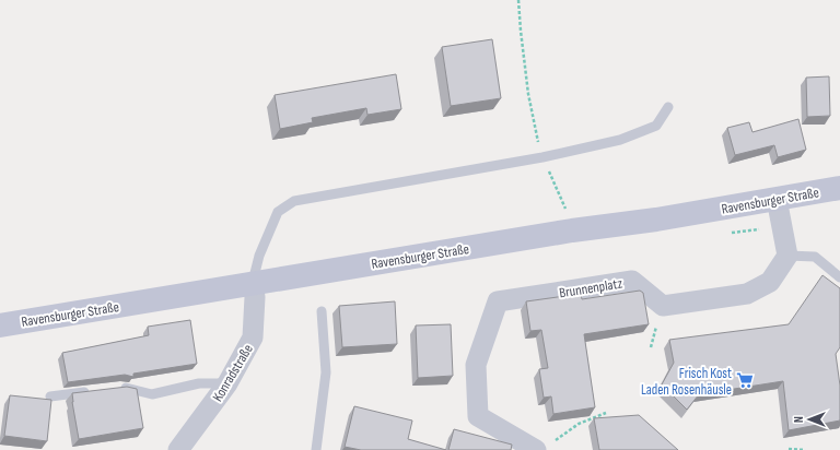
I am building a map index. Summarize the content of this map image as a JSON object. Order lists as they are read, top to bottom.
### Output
{
  "streets": {
    "main road": ["Ravensburger Straße"],
    "street": ["Brunnenplatz", "Konradstraße"]
  },
  "crossings": [
    ["Ravensburger Straße", "Konradstraße"]
  ],
  "places": {
    "supermarket": ["Frisch Kost Laden Rosenhäusle"]
  },
  "north": "left"
}
